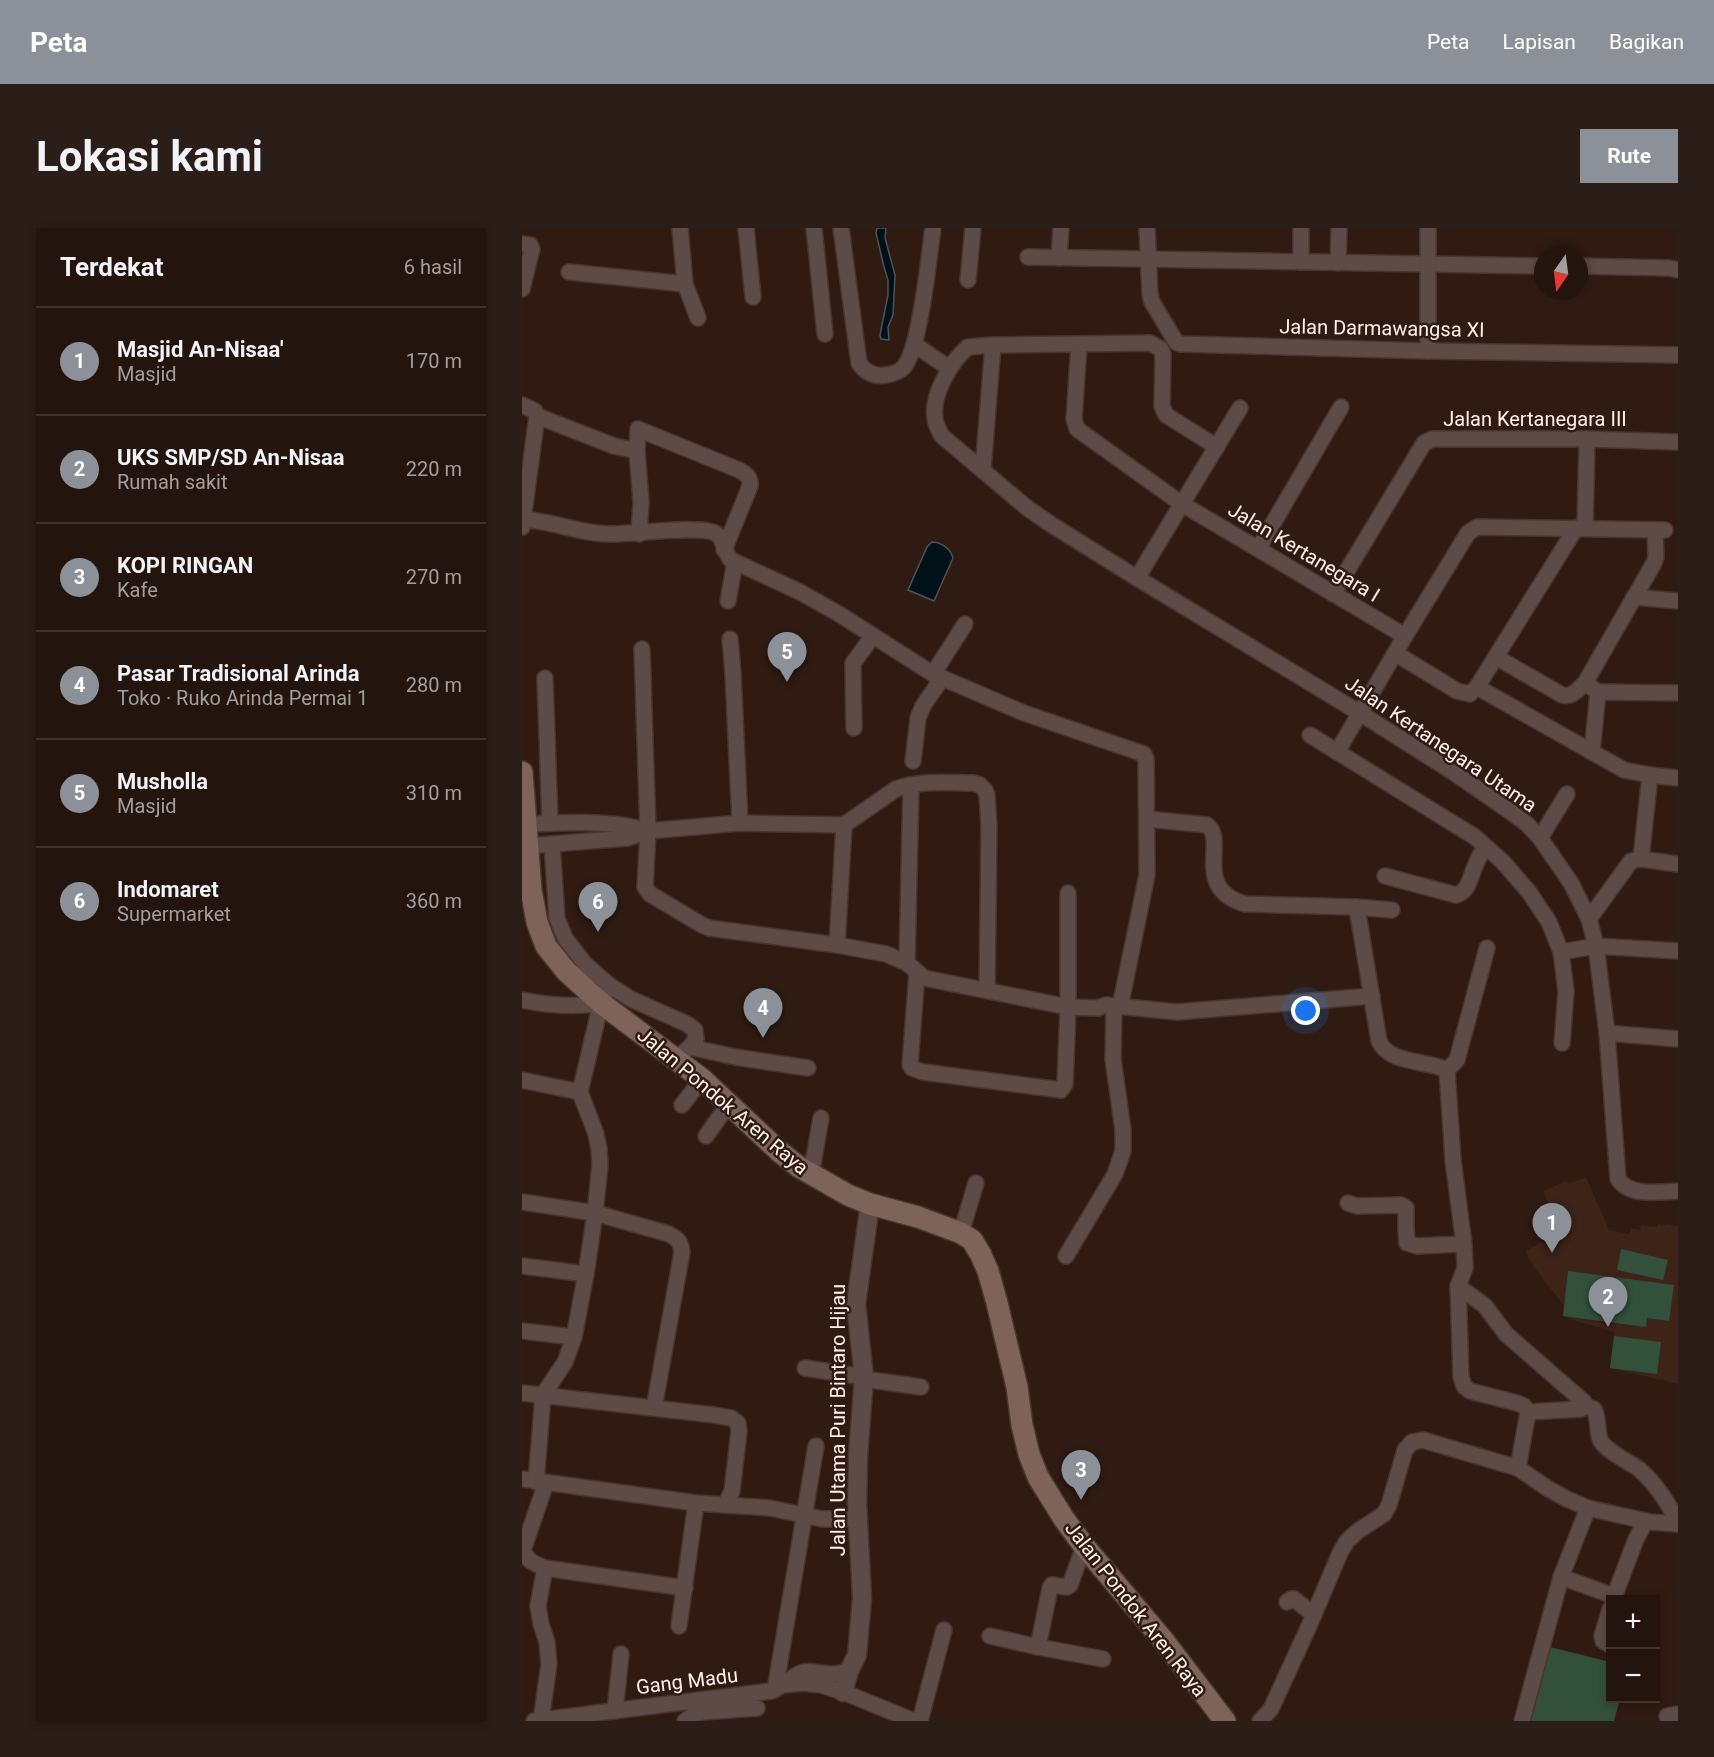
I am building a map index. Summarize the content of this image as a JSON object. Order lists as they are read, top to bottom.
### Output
{
  "streets": {
    "main road": ["Jalan Pondok Aren Raya"],
    "street": [
      "Jalan Darmawangsa XI",
      "Jalan Kertanegara III",
      "Jalan Kertanegara I",
      "Jalan Kertanegara Utama",
      "Jalan Utama Puri Bintaro Hijau",
      "Gang Madu"
    ]
  },
  "crossings": [
    ["Jalan Kertanegara III", "Jalan Kertanegara I"],
    ["Jalan Pondok Aren Raya", "Jalan Utama Puri Bintaro Hijau"],
    ["Jalan Utama Puri Bintaro Hijau", "Gang Madu"]
  ],
  "north": "bottom",
  "page": {
    "header": "Peta",
    "nav": ["Peta", "Lapisan", "Bagikan"],
    "buttons": "Rute",
    "title": "Lokasi kami",
    "heading": ["Terdekat", "6 hasil"],
    "list": [
      {
        "mark": "1",
        "name": "Masjid An-Nisaa'",
        "note": "Masjid",
        "value": "170 m"
      },
      {
        "mark": "2",
        "name": "UKS SMP/SD An-Nisaa",
        "note": "Rumah sakit",
        "value": "220 m"
      },
      {
        "mark": "3",
        "name": "KOPI RINGAN",
        "note": "Kafe",
        "value": "270 m"
      },
      {
        "mark": "4",
        "name": "Pasar Tradisional Arinda",
        "note": "Toko · Ruko Arinda Permai 1",
        "value": "280 m"
      },
      {
        "mark": "5",
        "name": "Musholla",
        "note": "Masjid",
        "value": "310 m"
      },
      {
        "mark": "6",
        "name": "Indomaret",
        "note": "Supermarket",
        "value": "360 m"
      }
    ],
    "pins": [
      "5",
      "6",
      "4",
      "1",
      "2",
      "3"
    ],
    "map_buttons": ["+", "−"]
  }
}
